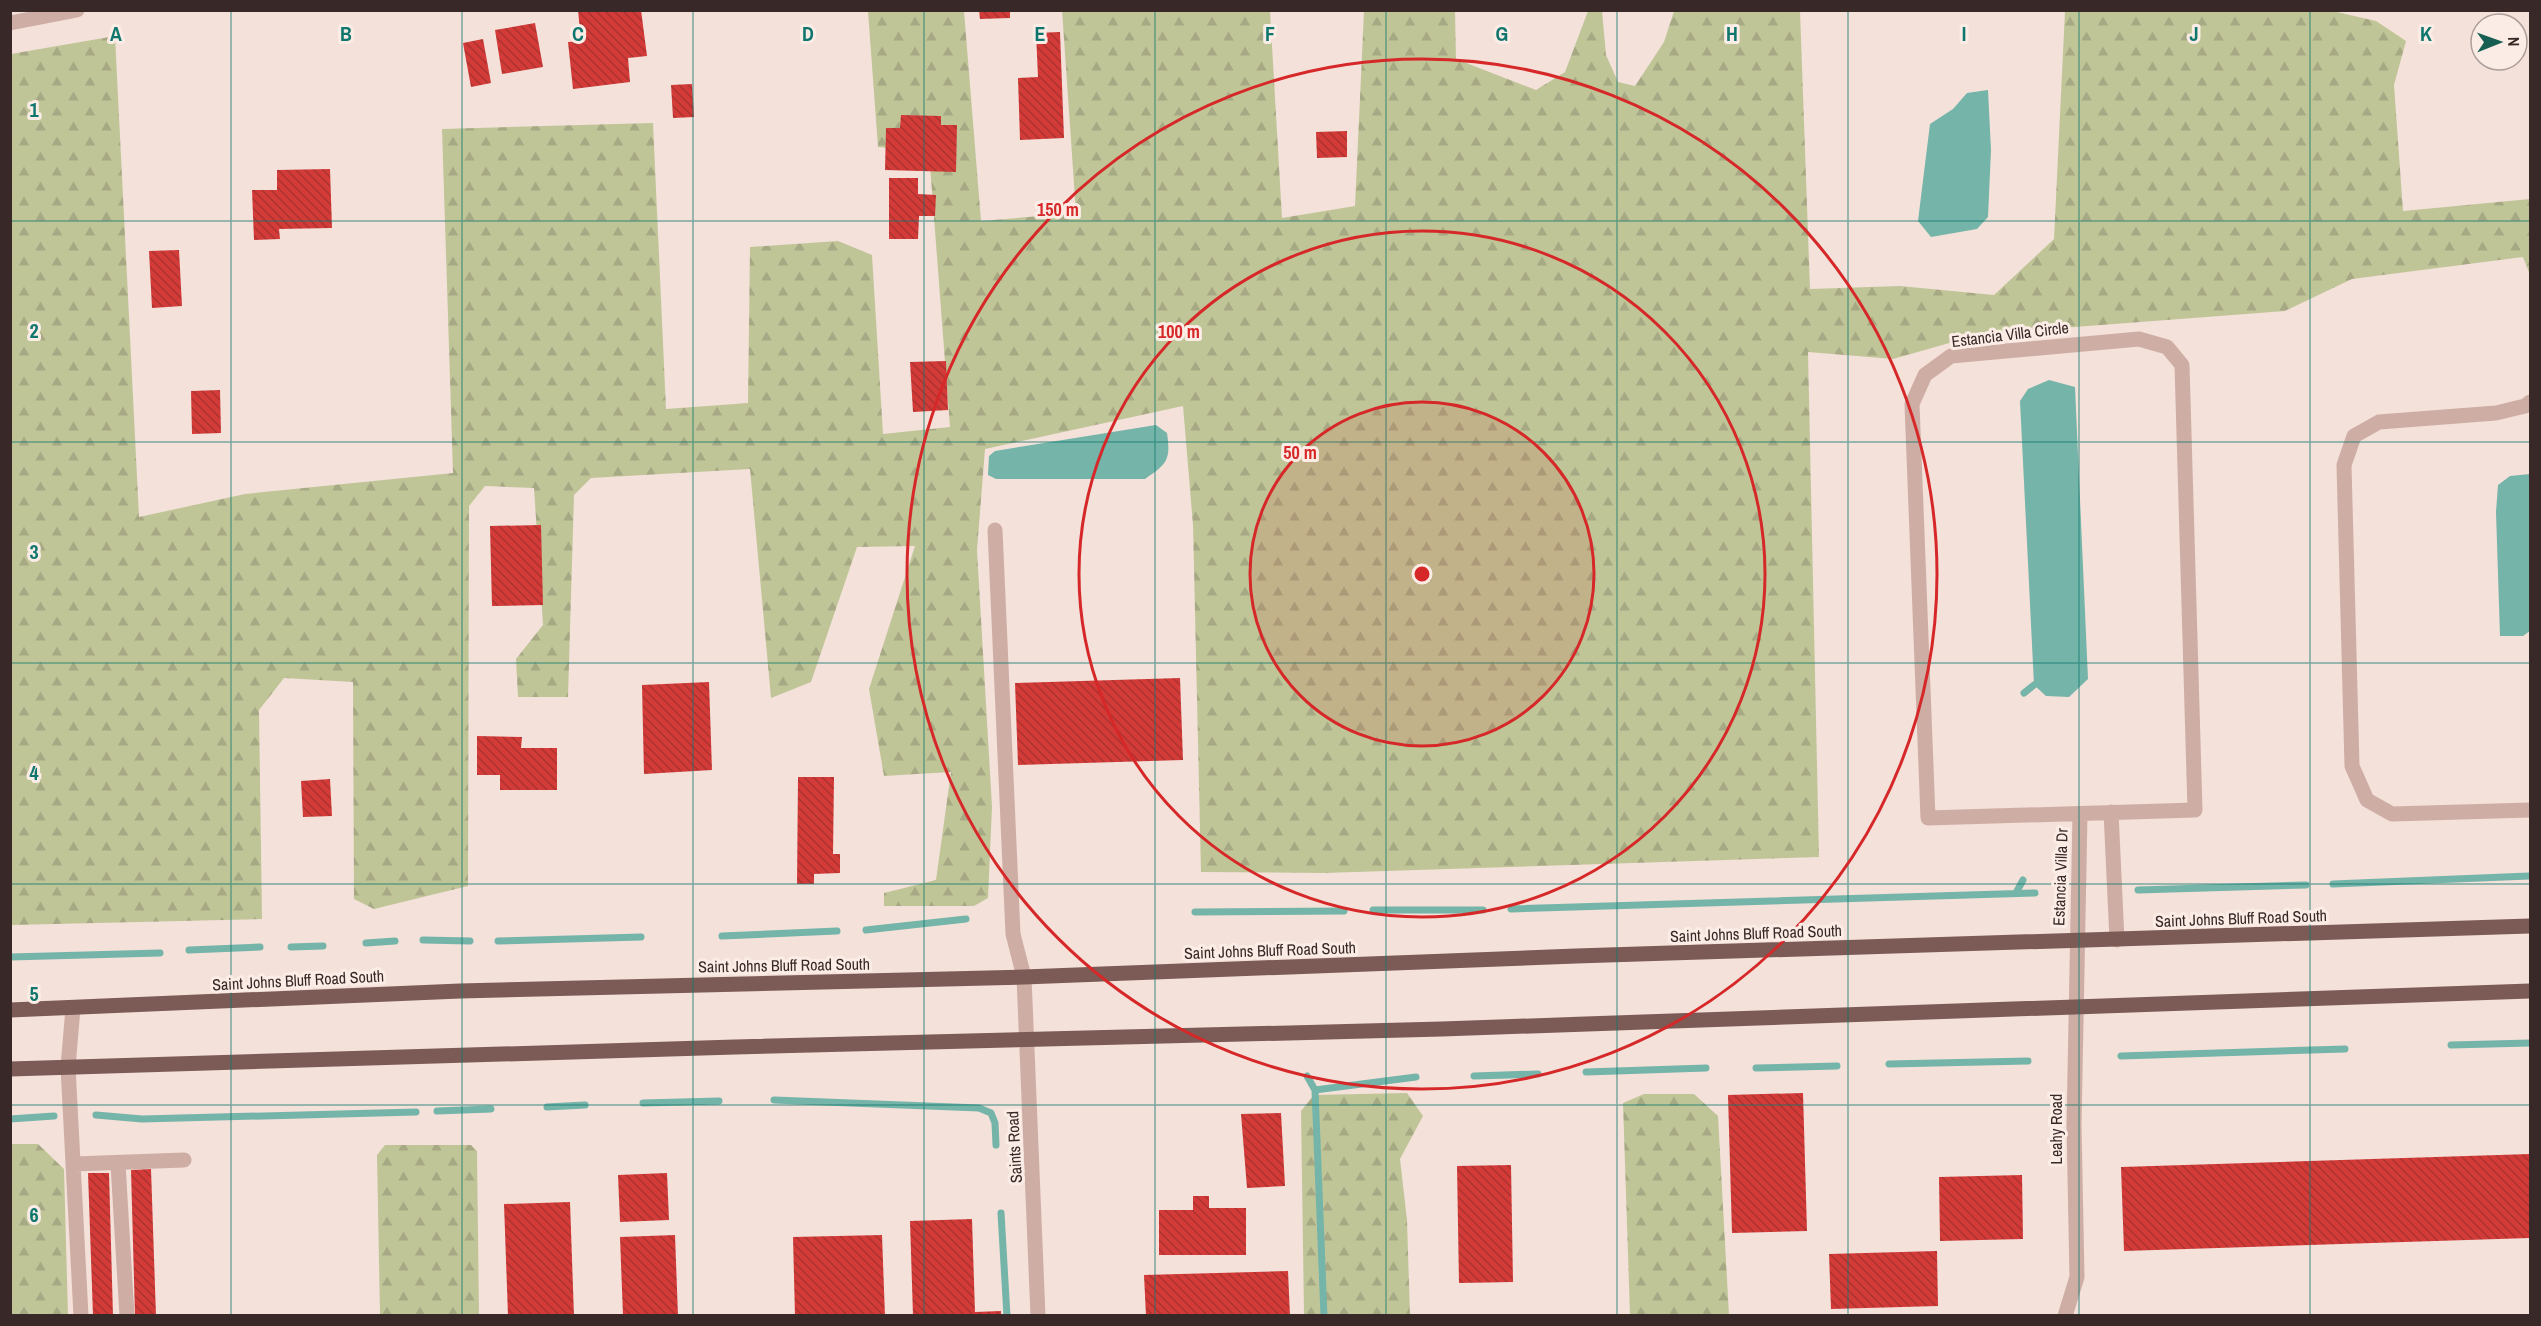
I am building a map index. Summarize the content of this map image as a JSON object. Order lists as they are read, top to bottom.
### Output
{
  "streets": {
    "main road": ["Saint Johns Bluff Road South"],
    "street": [
      "Estancia Villa Circle",
      "Estancia Villa Dr",
      "Leahy Road",
      "Saints Road"
    ]
  },
  "crossings": [
    ["Estancia Villa Circle", "Estancia Villa Dr"],
    ["Estancia Villa Dr", "Saint Johns Bluff Road South"],
    ["Estancia Villa Dr", "Leahy Road"],
    ["Saint Johns Bluff Road South", "Leahy Road"],
    ["Saint Johns Bluff Road South", "Saints Road"]
  ],
  "north": "right",
  "grid": {
    "columns": [
      "A",
      "B",
      "C",
      "D",
      "E",
      "F",
      "G",
      "H",
      "I",
      "J",
      "K"
    ],
    "rows": [
      "1",
      "2",
      "3",
      "4",
      "5",
      "6"
    ]
  },
  "rings": ["150 m", "100 m", "50 m"]
}
